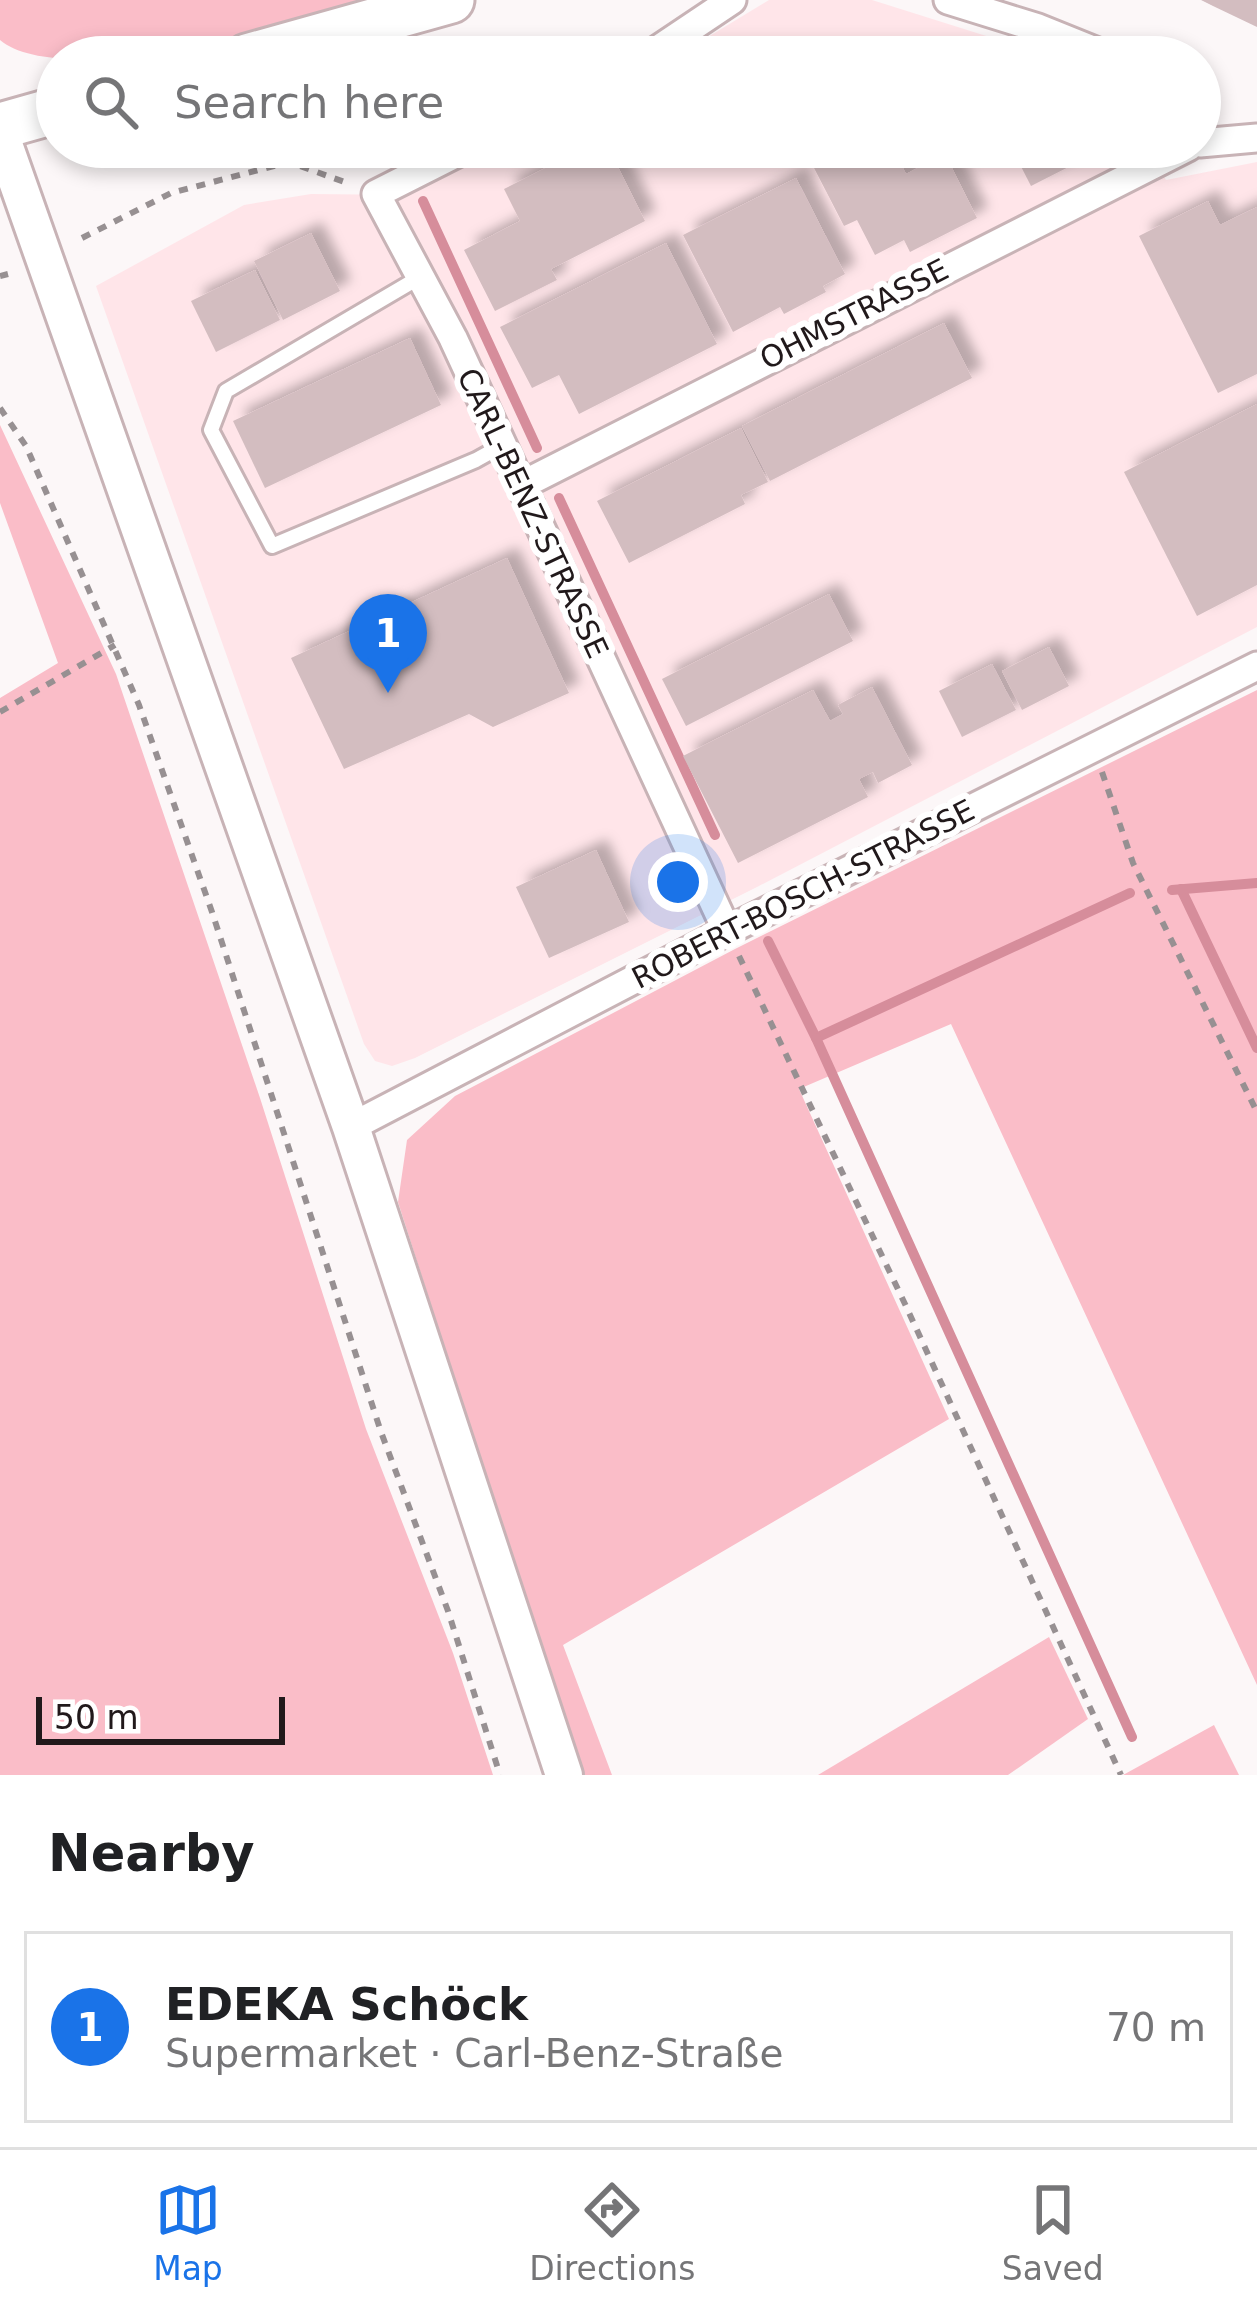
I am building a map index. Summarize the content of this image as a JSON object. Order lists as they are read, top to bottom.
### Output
{
  "streets": {
    "street": ["OHMSTRASSE", "CARL-BENZ-STRASSE", "ROBERT-BOSCH-STRASSE"]
  },
  "crossings": [
    ["OHMSTRASSE", "CARL-BENZ-STRASSE"],
    ["CARL-BENZ-STRASSE", "ROBERT-BOSCH-STRASSE"]
  ],
  "scale_bar": "50 m",
  "page": {
    "search": "Search here",
    "pins": "1",
    "scale": "50 m",
    "heading": "Nearby",
    "list": [
      {
        "mark": "1",
        "name": "EDEKA Schöck",
        "note": "Supermarket · Carl-Benz-Straße",
        "value": "70 m"
      }
    ],
    "nav": ["Map", "Directions", "Saved"]
  }
}
